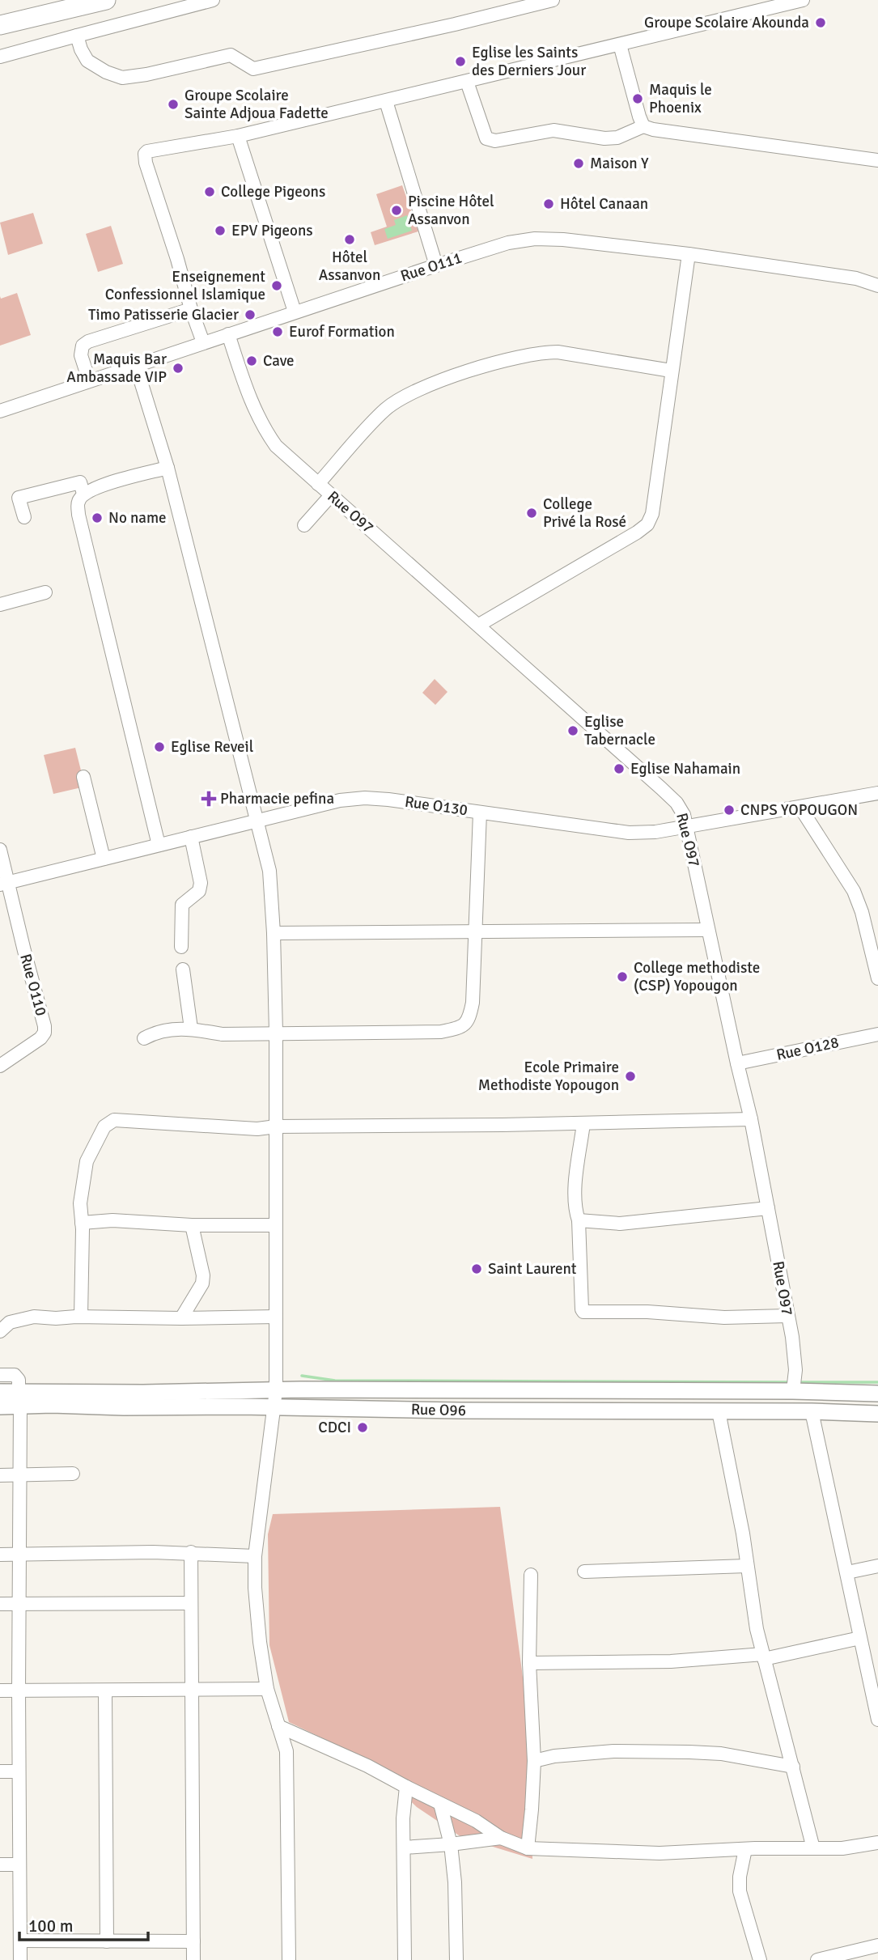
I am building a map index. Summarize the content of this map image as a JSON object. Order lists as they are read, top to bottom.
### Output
{
  "streets": {
    "main road": ["Rue O96"],
    "street": [
      "Rue O111",
      "Rue O97",
      "Rue O130",
      "Rue O110",
      "Rue O128"
    ]
  },
  "crossings": [
    ["Rue O111", "Rue O97"],
    ["Rue O97", "Rue O130"],
    ["Rue O97", "Rue O128"],
    ["Rue O97", "Rue O96"],
    ["Rue O130", "Rue O110"]
  ],
  "places": {
    "other": [
      "Groupe Scolaire Akounda",
      "Eglise les Saints des Derniers Jour",
      "Maquis le Phoenix",
      "Groupe Scolaire Sainte Adjoua Fadette",
      "Maison Y",
      "College Pigeons",
      "Hôtel Canaan",
      "Piscine Hôtel Assanvon",
      "EPV Pigeons",
      "Hôtel Assanvon",
      "Enseignement Confessionnel Islamique",
      "Timo Patisserie Glacier",
      "Eurof Formation",
      "Cave",
      "Maquis Bar Ambassade VIP",
      "College Privé la Rosé",
      "No name",
      "Eglise Tabernacle",
      "Eglise Reveil",
      "Eglise Nahamain",
      "CNPS YOPOUGON",
      "College methodiste (CSP) Yopougon",
      "Ecole Primaire Methodiste Yopougon",
      "Saint Laurent",
      "CDCI"
    ],
    "health": ["Pharmacie pefina"]
  },
  "scale_bar": "100 m"
}
